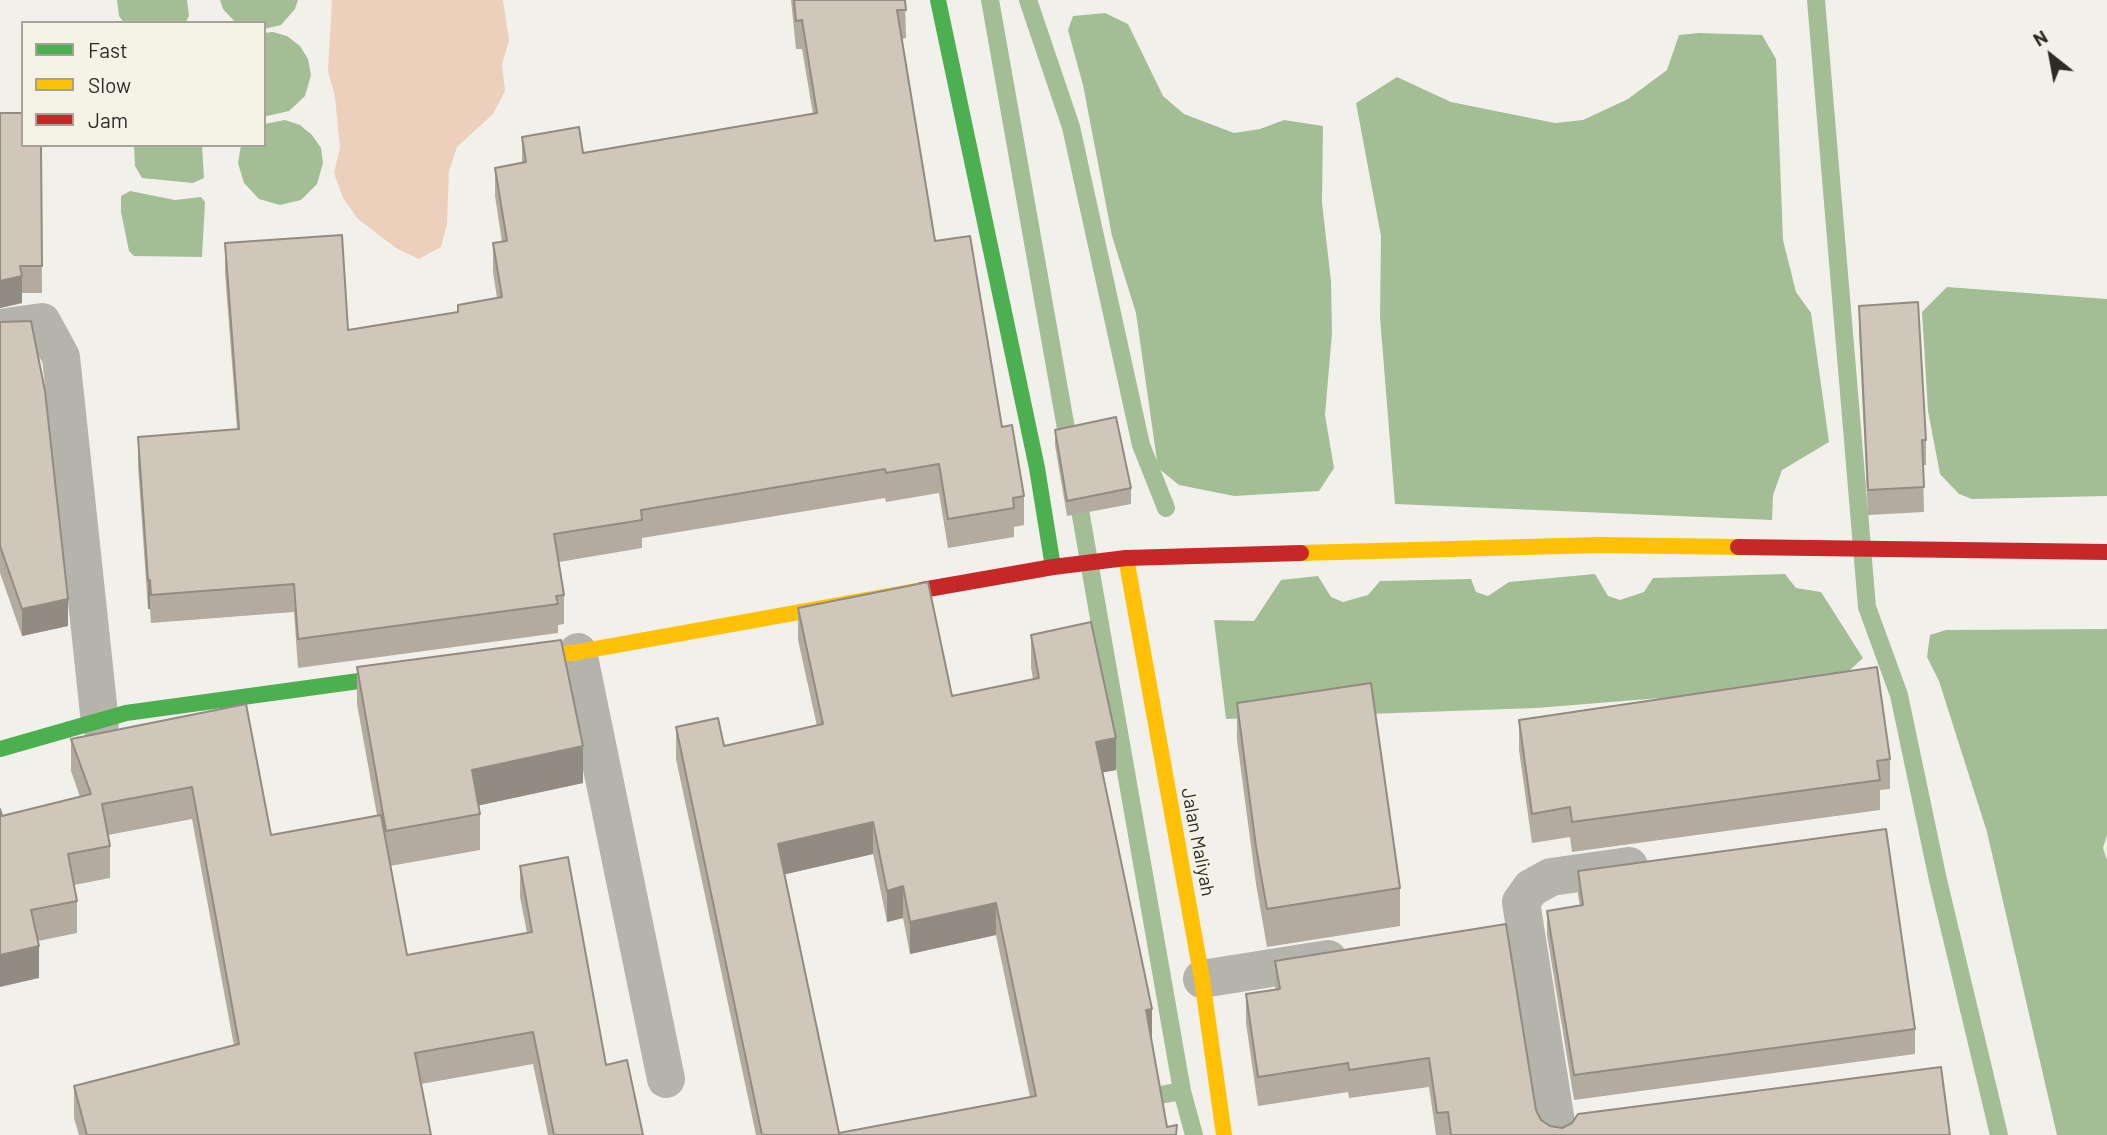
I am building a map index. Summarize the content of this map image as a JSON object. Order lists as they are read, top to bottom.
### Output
{
  "streets": {
    "street": ["Jalan Maliyah"]
  },
  "legend": ["Fast", "Slow", "Jam"],
  "north": "top left"
}
